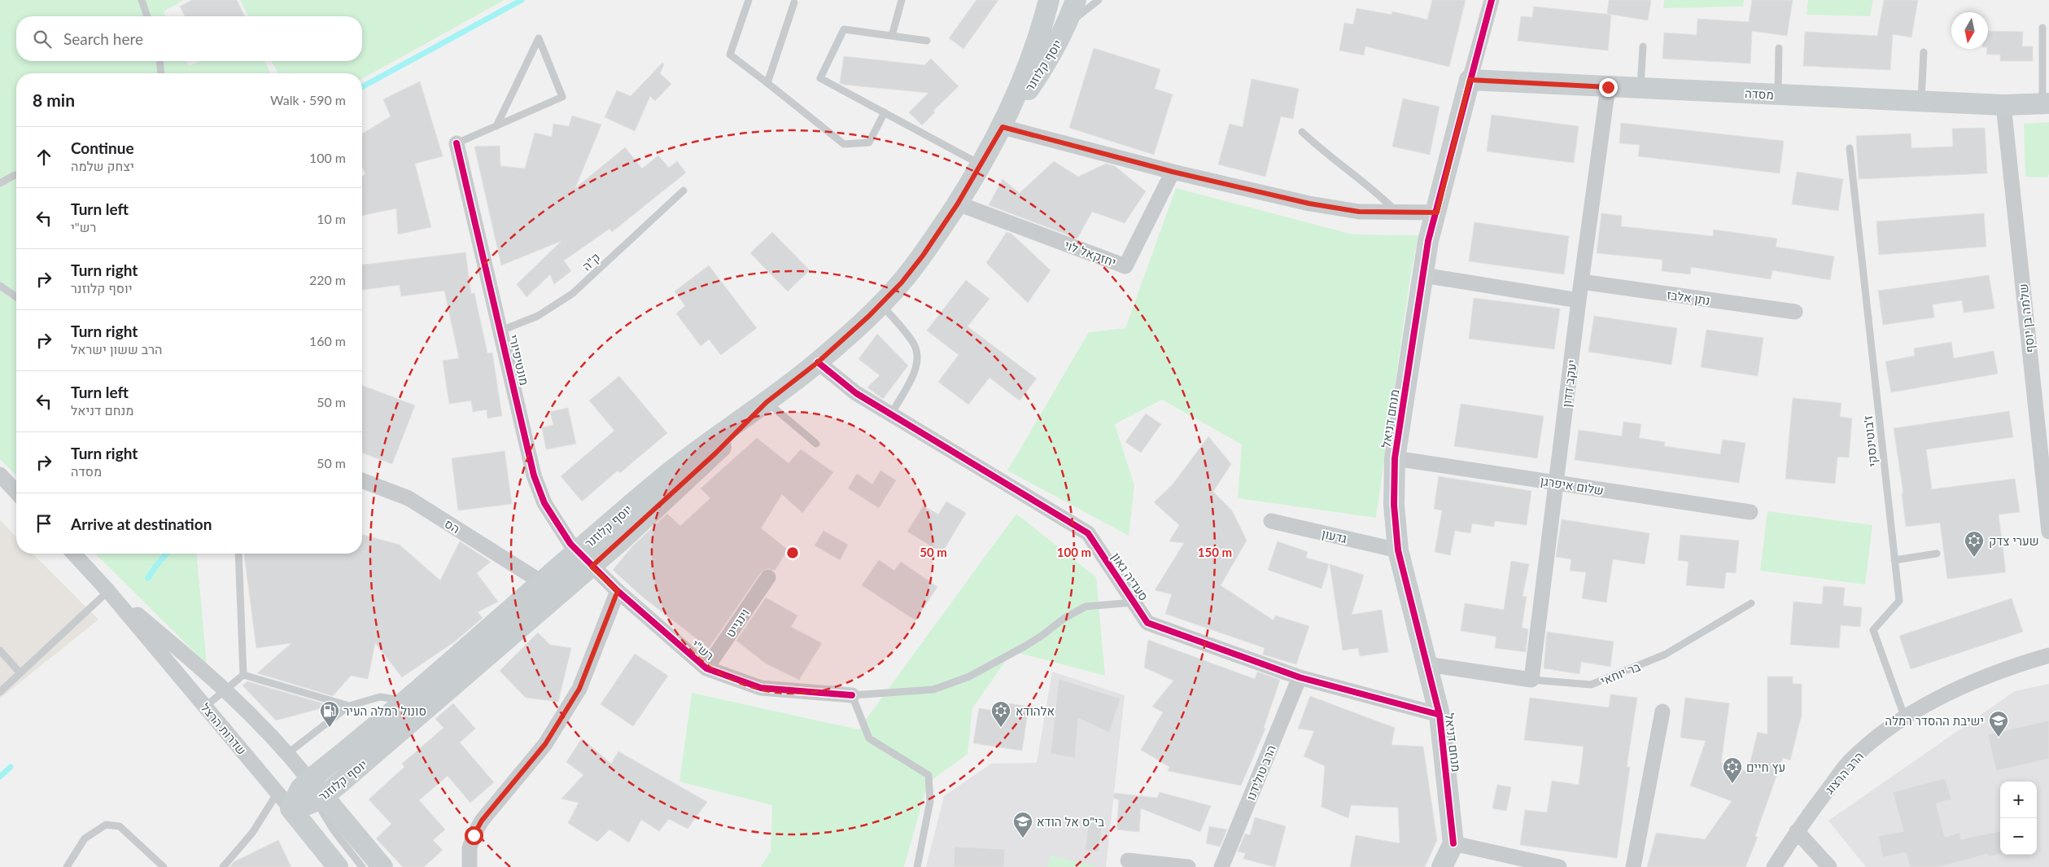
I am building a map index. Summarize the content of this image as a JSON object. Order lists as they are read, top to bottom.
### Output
{
  "streets": {
    "main road": [
      "יוסף קלוזנר",
      "מסדה",
      "מנחם דניאל",
      "שדרות הרצל"
    ],
    "street": [
      "יחזקאל לוי",
      "נתן אלבז",
      "שלמה בן יוסף",
      "מונטיפיורי",
      "יעקב דדון",
      "שלום איפרגן",
      "הס",
      "גדעון",
      "סעדיה גאון",
      "וינגייט",
      "רש\"י",
      "בר יוחאי",
      "הרב טולידנו",
      "הרב הרצוג"
    ],
    "lane": ["ק\"ה", "ז'בוטינסקי"]
  },
  "crossings": [
    ["יוסף קלוזנר", "יחזקאל לוי"],
    ["יוסף קלוזנר", "מונטיפיורי"],
    ["יוסף קלוזנר", "הס"],
    ["יוסף קלוזנר", "סעדיה גאון"],
    ["יוסף קלוזנר", "רש\"י"],
    ["יוסף קלוזנר", "שדרות הרצל"],
    ["מסדה", "שלמה בן יוסף"],
    ["מסדה", "יעקב דדון"],
    ["מסדה", "מנחם דניאל"],
    ["ק\"ה", "מונטיפיורי"],
    ["נתן אלבז", "יעקב דדון"],
    ["מונטיפיורי", "רש\"י"],
    ["יעקב דדון", "שלום איפרגן"],
    ["יעקב דדון", "בר יוחאי"],
    ["מנחם דניאל", "שלום איפרגן"],
    ["מנחם דניאל", "גדעון"],
    ["מנחם דניאל", "סעדיה גאון"],
    ["מנחם דניאל", "בר יוחאי"],
    ["ז'בוטינסקי", "הרב הרצוג"],
    ["סעדיה גאון", "הרב טולידנו"],
    ["וינגייט", "רש\"י"]
  ],
  "places": {
    "synagogue": ["שערי צדק", "אלהודא", "עץ חיים"],
    "fuel station": ["סונול רמלה העיר"],
    "school or university": ["ישיבת ההסדר רמלה", "בי\"ס אל הודא"]
  },
  "north": "bottom",
  "page": {
    "search": "Search here",
    "heading": ["8 min", "Walk · 590 m"],
    "list": [
      ["Continue", "יצחק שלמה", "100 m"],
      ["Turn left", "רש\"י", "10 m"],
      ["Turn right", "יוסף קלוזנר", "220 m"],
      ["Turn right", "הרב ששון ישראל", "160 m"],
      ["Turn left", "מנחם דניאל", "50 m"],
      ["Turn right", "מסדה", "50 m"],
      "Arrive at destination"
    ],
    "map_buttons": ["+", "−"]
  },
  "rings": ["50 m", "100 m", "150 m"]
}
